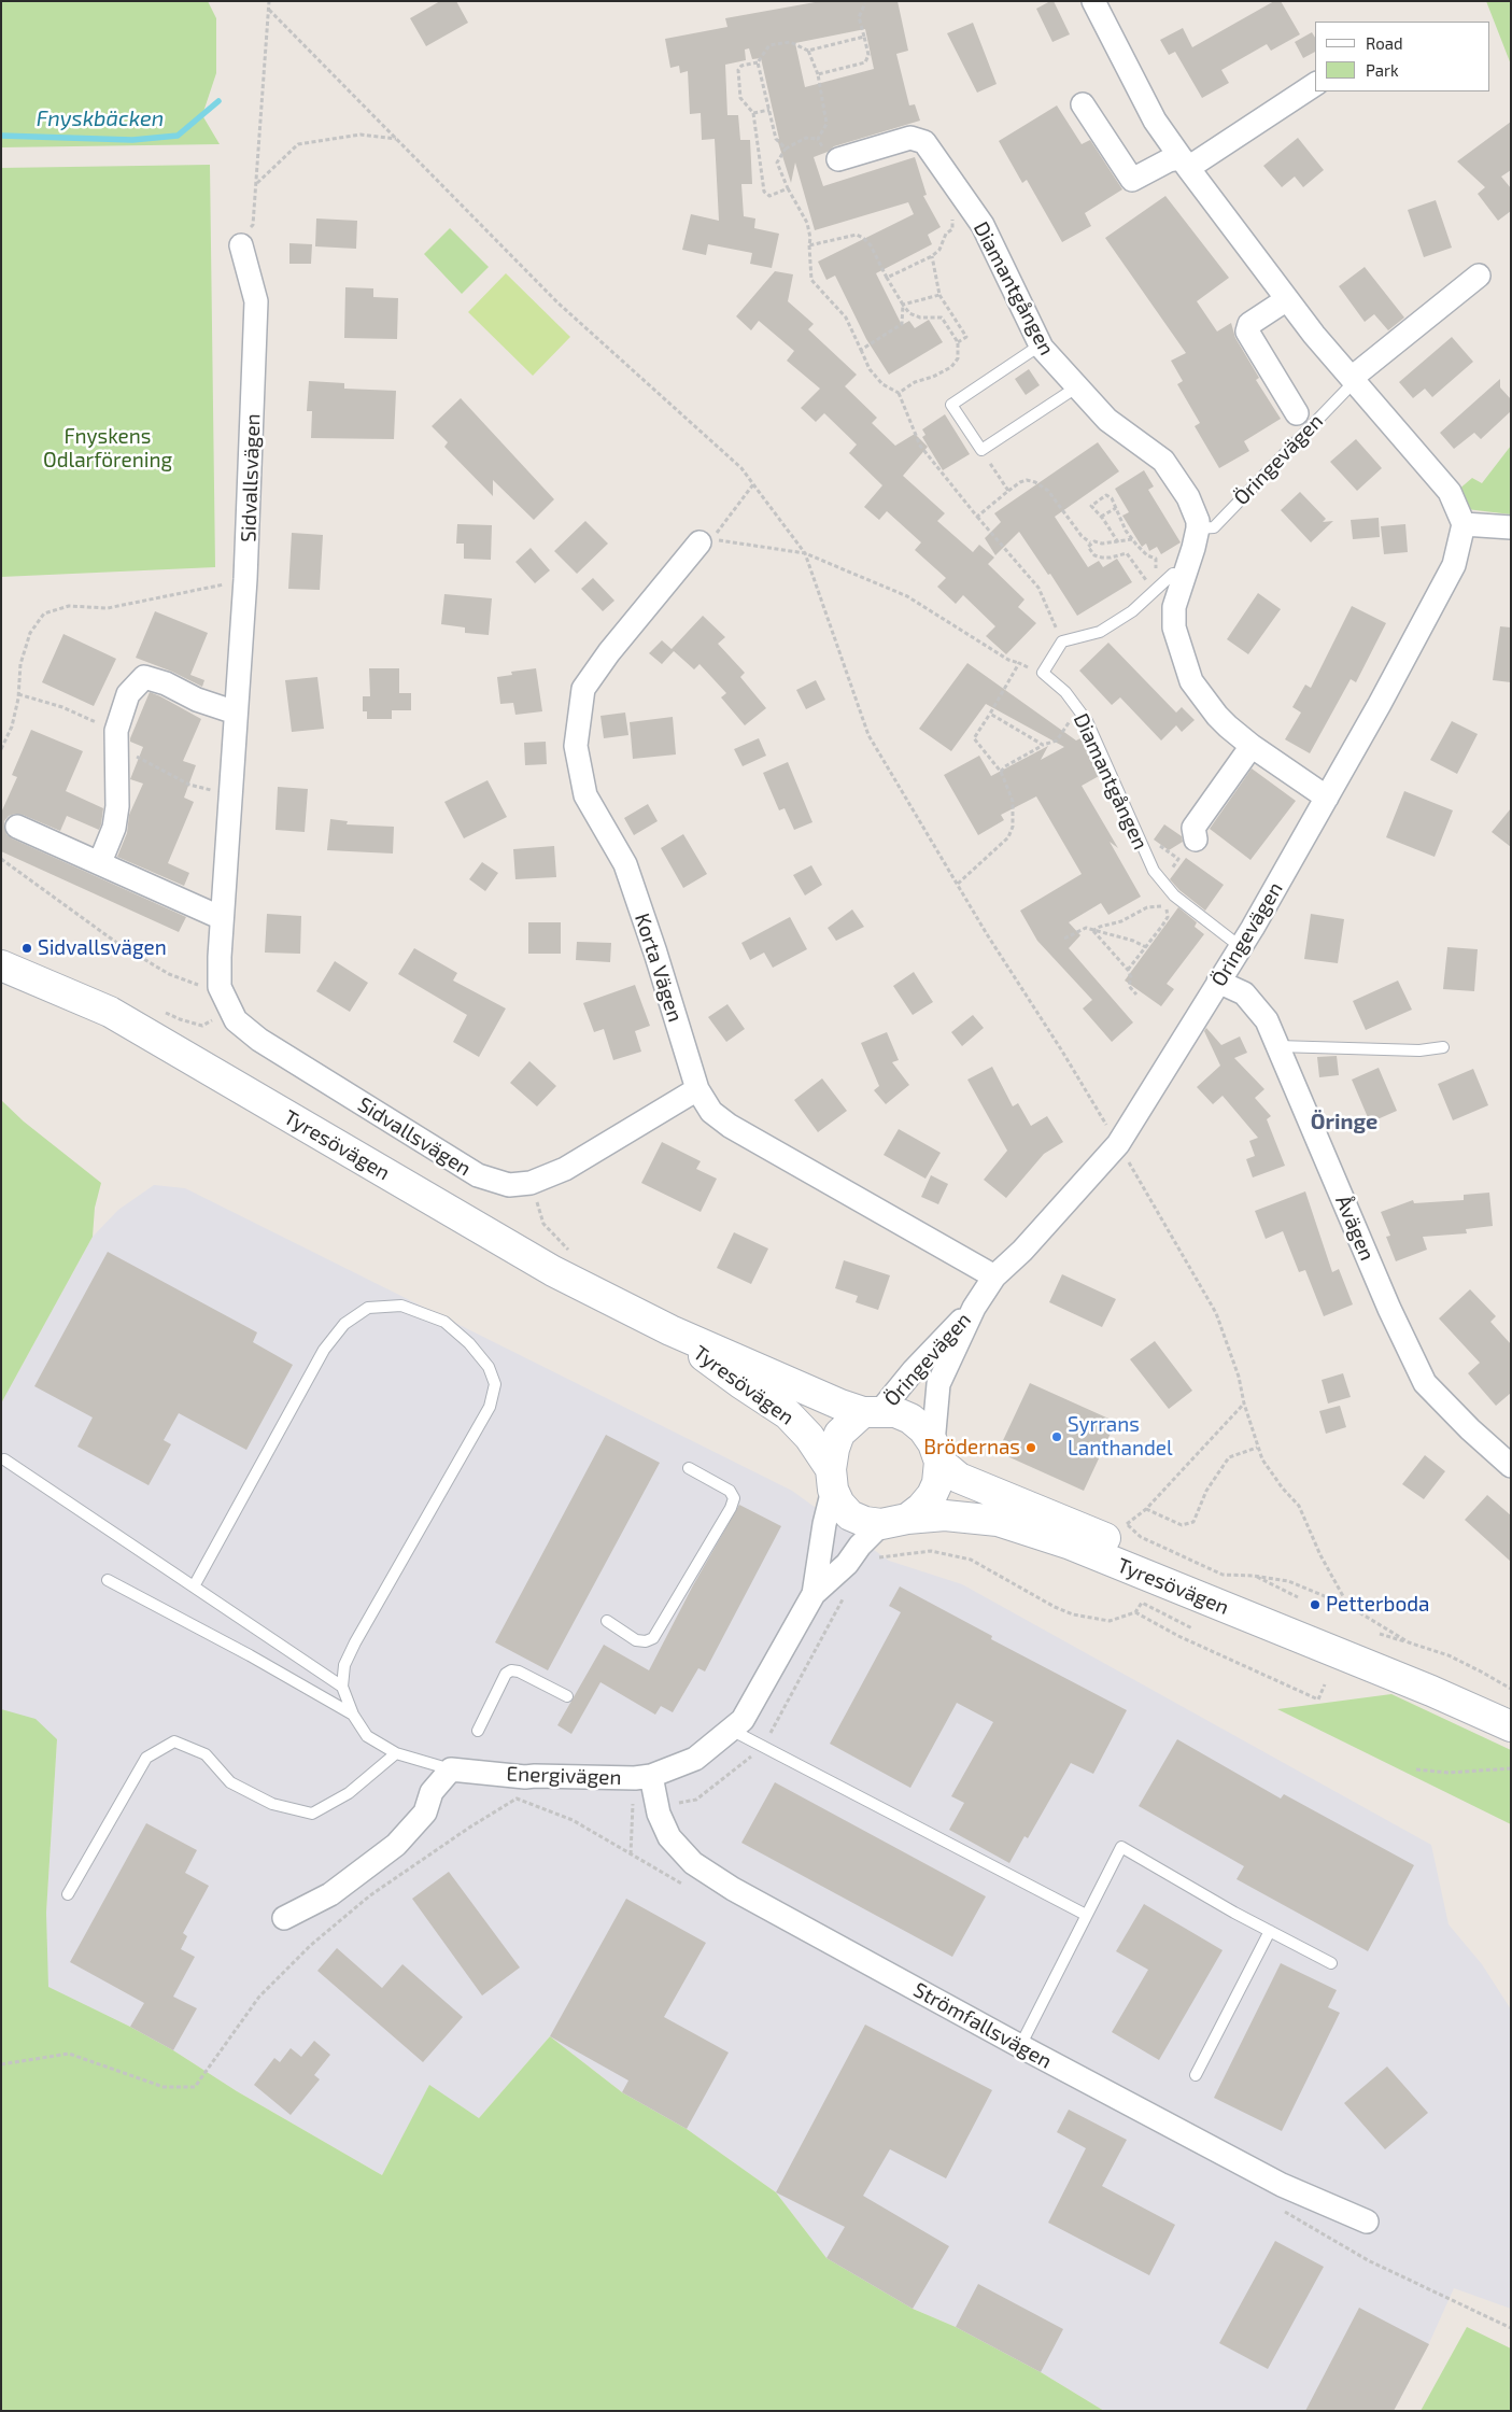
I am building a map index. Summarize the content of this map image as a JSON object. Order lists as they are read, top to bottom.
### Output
{
  "streets": {
    "main road": ["Tyresövägen"],
    "street": [
      "Diamantgången",
      "Öringevägen",
      "Sidvallsvägen",
      "Korta Vägen",
      "Åvägen",
      "Energivägen",
      "Strömfallsvägen"
    ]
  },
  "crossings": [
    ["Diamantgången", "Öringevägen"],
    ["Öringevägen", "Korta Vägen"],
    ["Öringevägen", "Tyresövägen"],
    ["Öringevägen", "Åvägen"],
    ["Öringevägen", "Energivägen"],
    ["Sidvallsvägen", "Korta Vägen"],
    ["Tyresövägen", "Energivägen"],
    ["Energivägen", "Strömfallsvägen"]
  ],
  "districts": ["Öringe"],
  "water": ["Fnyskbäcken"],
  "parks": ["Fnyskens Odlarförening"],
  "places": [
    "Sidvallsvägen",
    "Syrrans Lanthandel",
    "Brödernas",
    "Petterboda"
  ],
  "legend": ["Road", "Park"]
}
